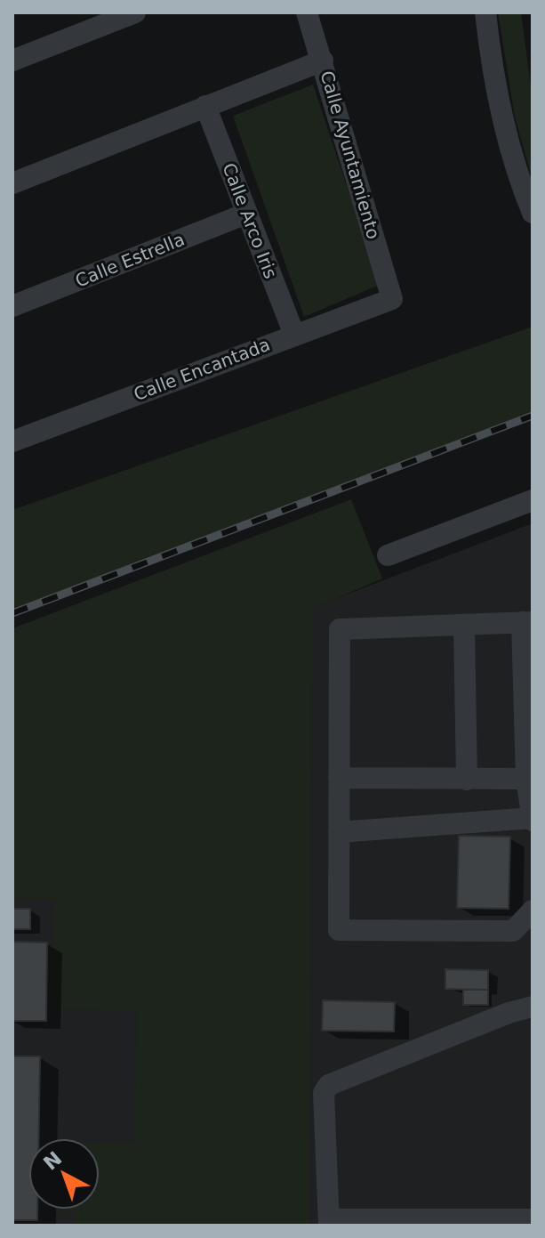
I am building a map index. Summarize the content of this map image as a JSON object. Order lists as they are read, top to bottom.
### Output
{
  "streets": {
    "street": [
      "Calle Ayuntamiento",
      "Calle Arco Iris",
      "Calle Estrella",
      "Calle Encantada"
    ]
  },
  "crossings": [
    ["Calle Ayuntamiento", "Calle Encantada"],
    ["Calle Arco Iris", "Calle Estrella"],
    ["Calle Arco Iris", "Calle Encantada"]
  ],
  "north": "top left"
}
